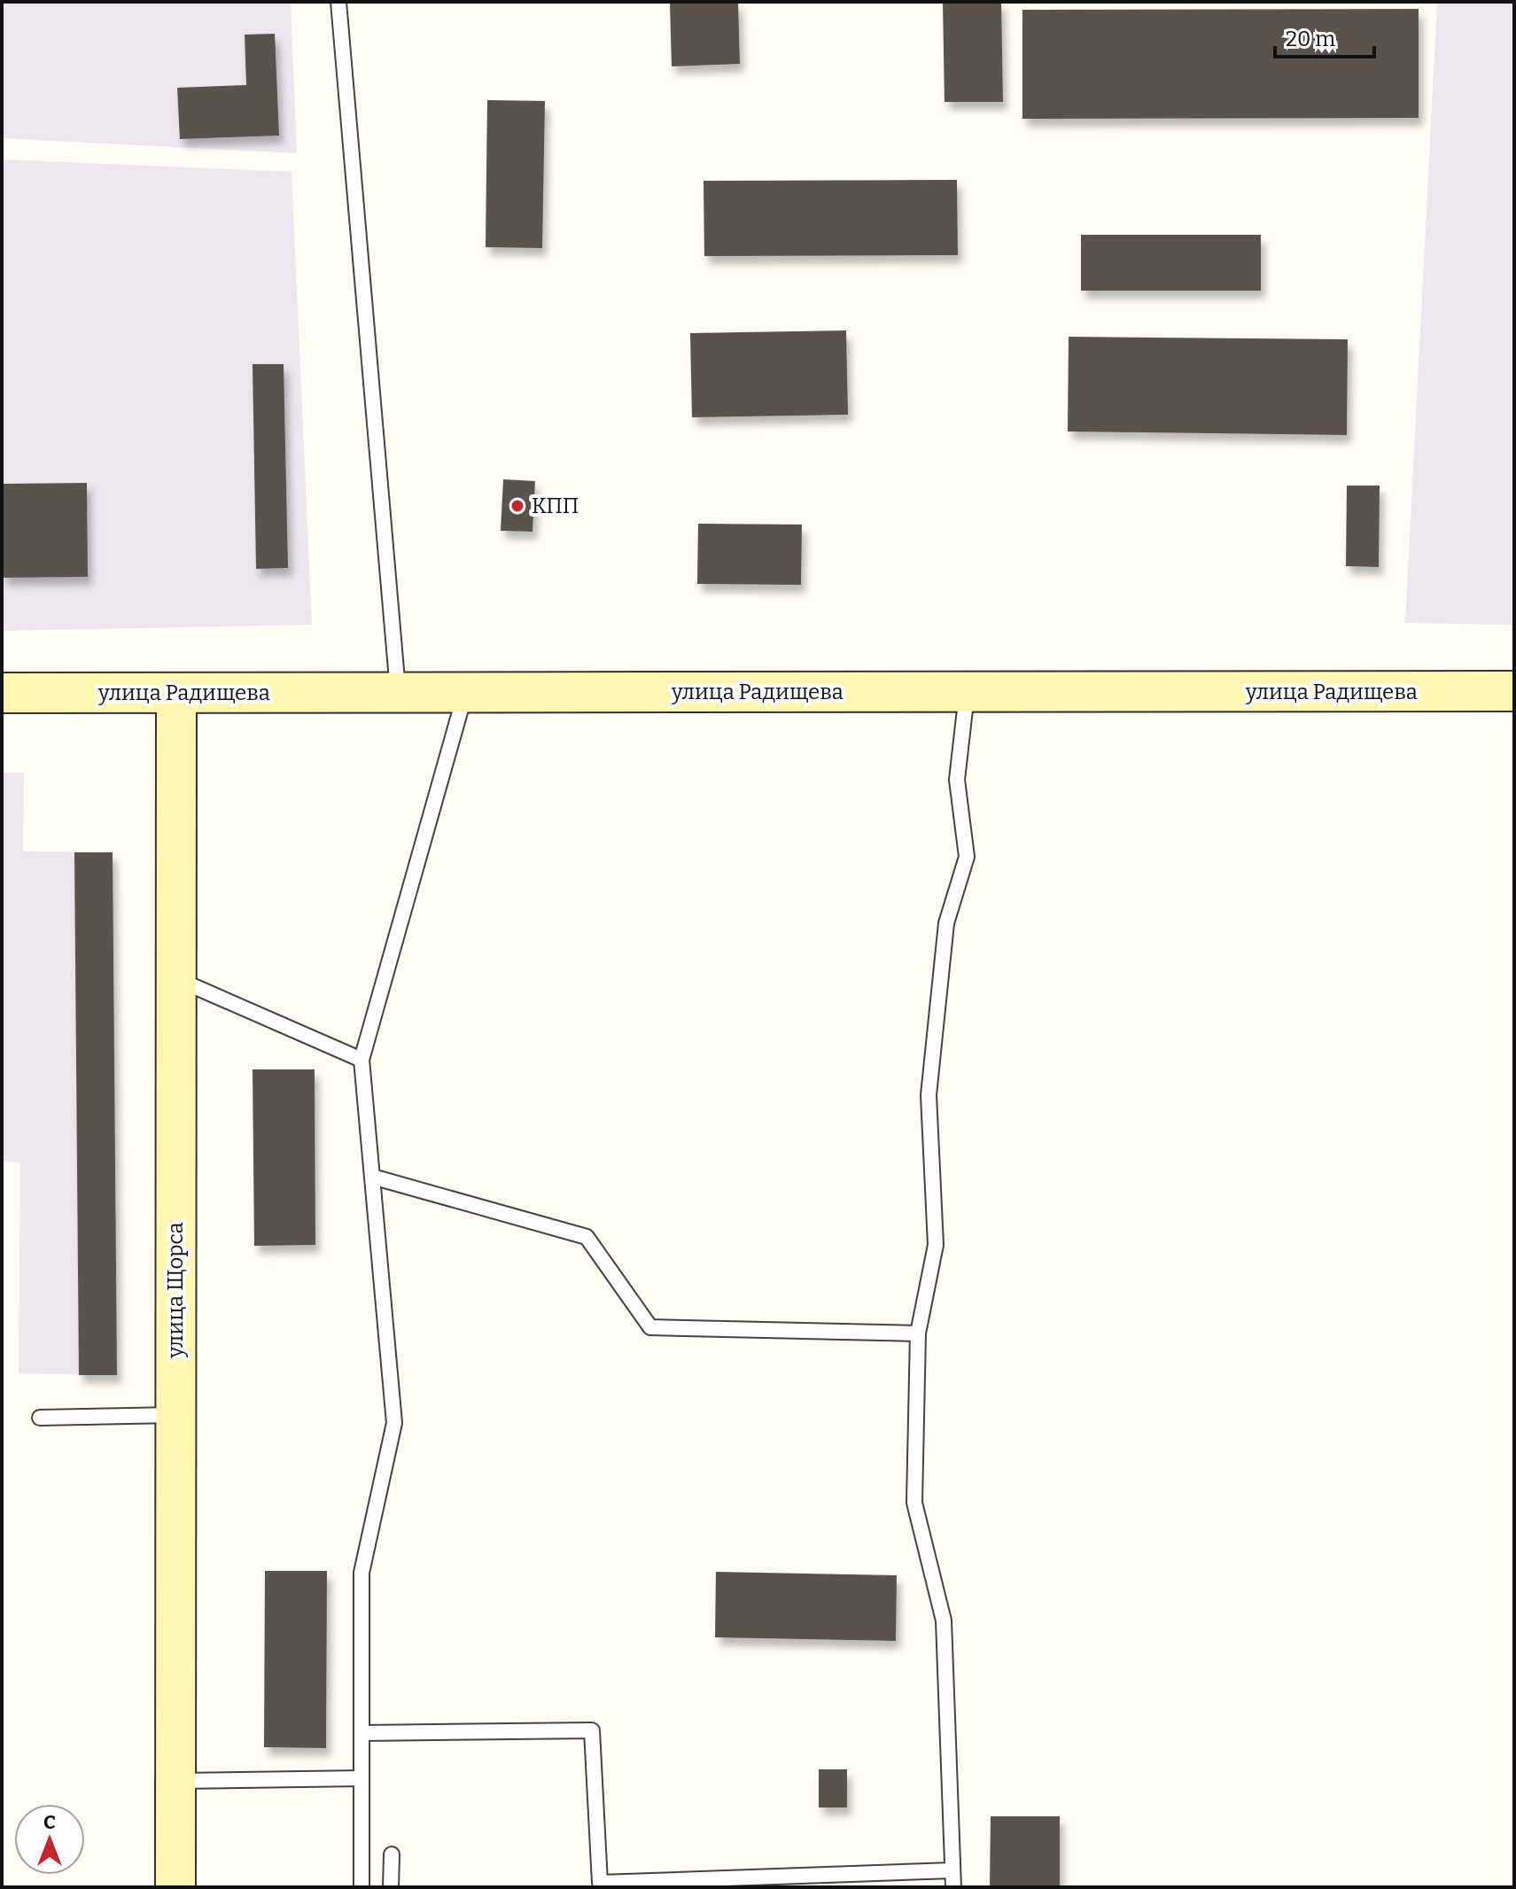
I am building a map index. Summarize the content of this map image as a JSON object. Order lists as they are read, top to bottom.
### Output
{
  "streets": {
    "street": ["улица Радищева", "улица Щорса"]
  },
  "crossings": [
    ["улица Радищева", "улица Щорса"]
  ],
  "places": ["КПП"],
  "scale_bar": "20 m",
  "north": "top"
}
